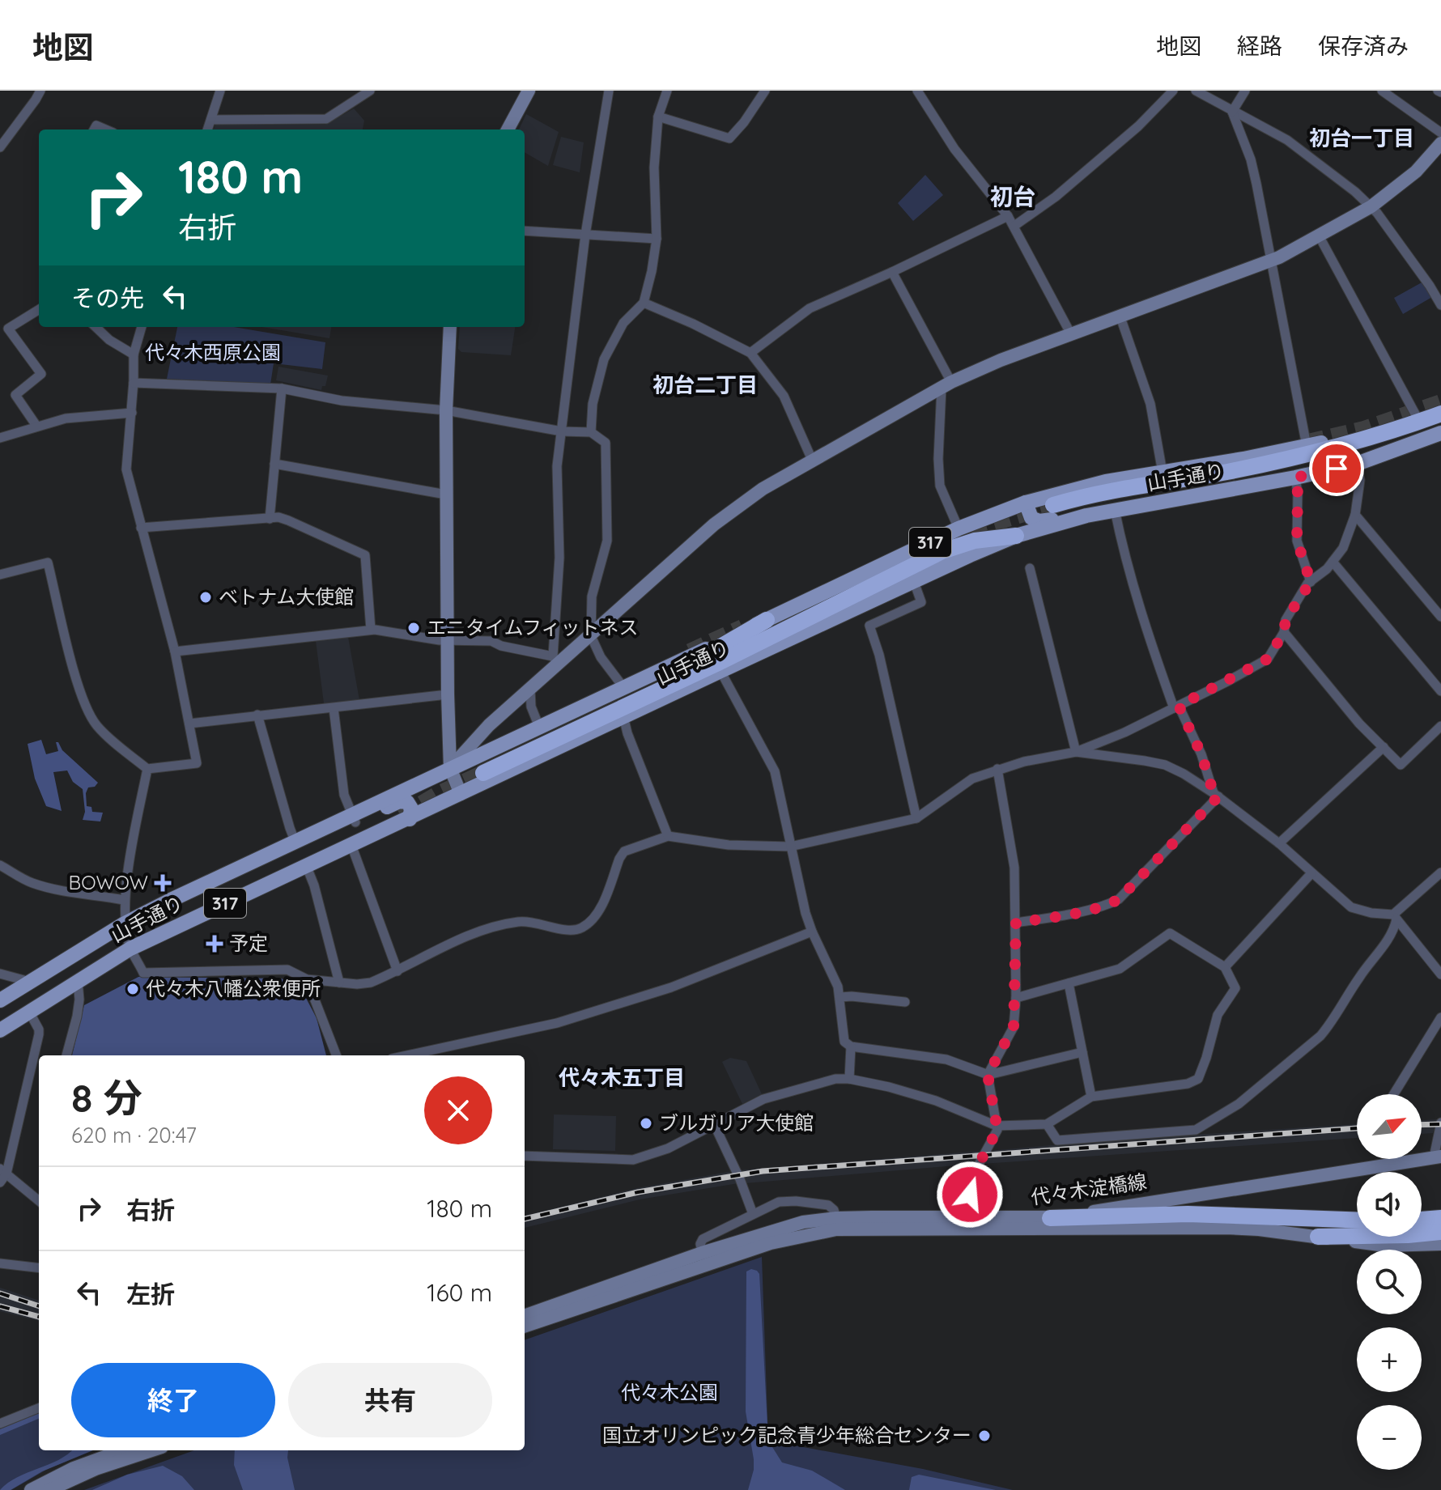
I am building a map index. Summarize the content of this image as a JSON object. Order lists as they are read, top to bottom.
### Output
{
  "streets": {
    "main road": ["山手通り", "317"],
    "street": ["代々木淀橋線"]
  },
  "districts": [
    "初台一丁目",
    "初台",
    "初台二丁目",
    "代々木五丁目"
  ],
  "parks": ["代々木西原公園", "代々木公園"],
  "places": {
    "other": [
      "ベトナム大使館",
      "エニタイムフィットネス",
      "代々木八幡公衆便所",
      "ブルガリア大使館",
      "国立オリンピック記念青少年総合センター"
    ],
    "health": ["BOWOW", "予定"]
  },
  "north": "top right",
  "page": {
    "header": "地図",
    "nav": ["地図", "経路", "保存済み"],
    "turn": ["180 m", "右折"],
    "then": "その先",
    "heading": ["8 分", "620 m · 20:47"],
    "map_buttons": ["+", "−"],
    "list": [
      {
        "name": "右折",
        "value": "180 m"
      },
      {
        "name": "左折",
        "value": "160 m"
      }
    ],
    "buttons": ["終了", "共有"]
  }
}
